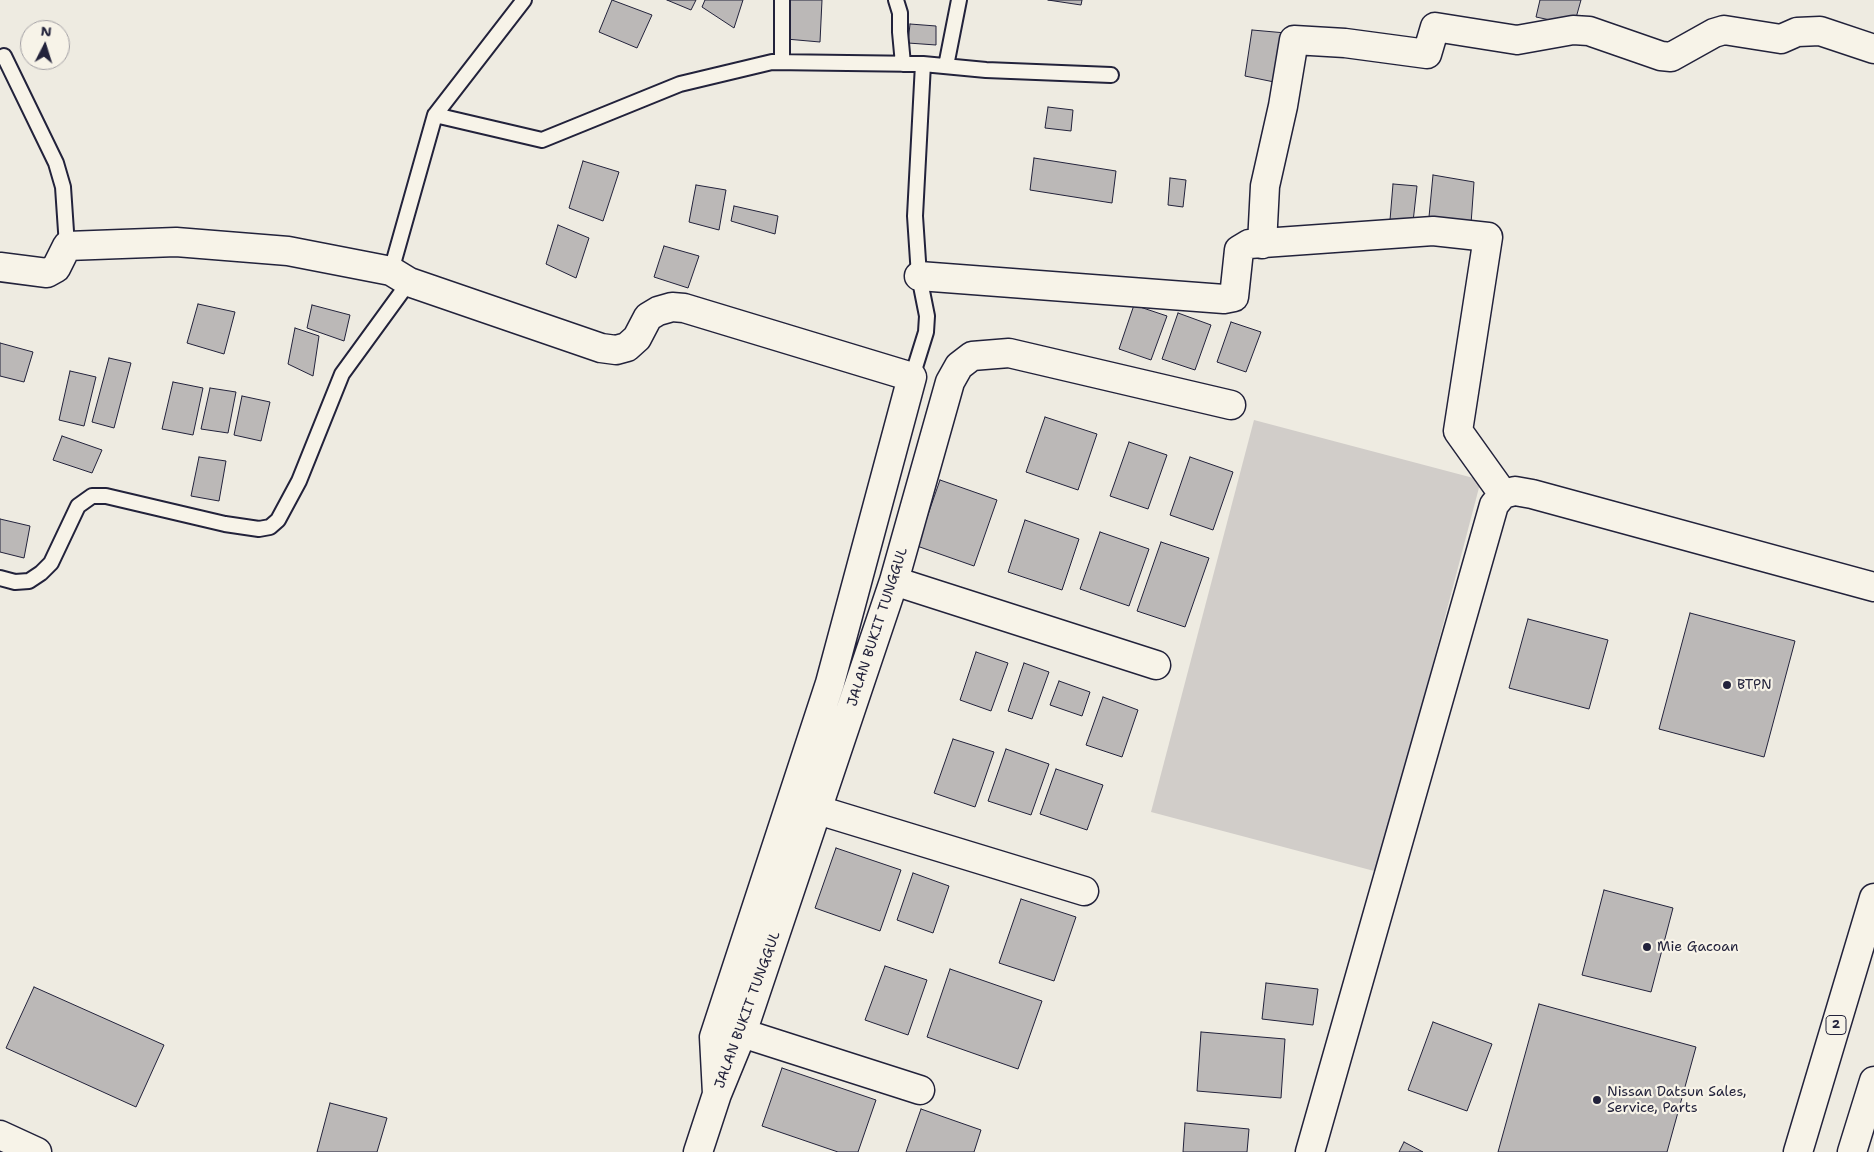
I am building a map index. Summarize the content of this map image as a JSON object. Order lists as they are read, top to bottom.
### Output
{
  "streets": {
    "main road": ["JALAN BUKIT TUNGGUL", "2"]
  },
  "places": ["BTPN", "Mie Gacoan", "Nissan Datsun Sales, Service, Parts"],
  "north": "top"
}
